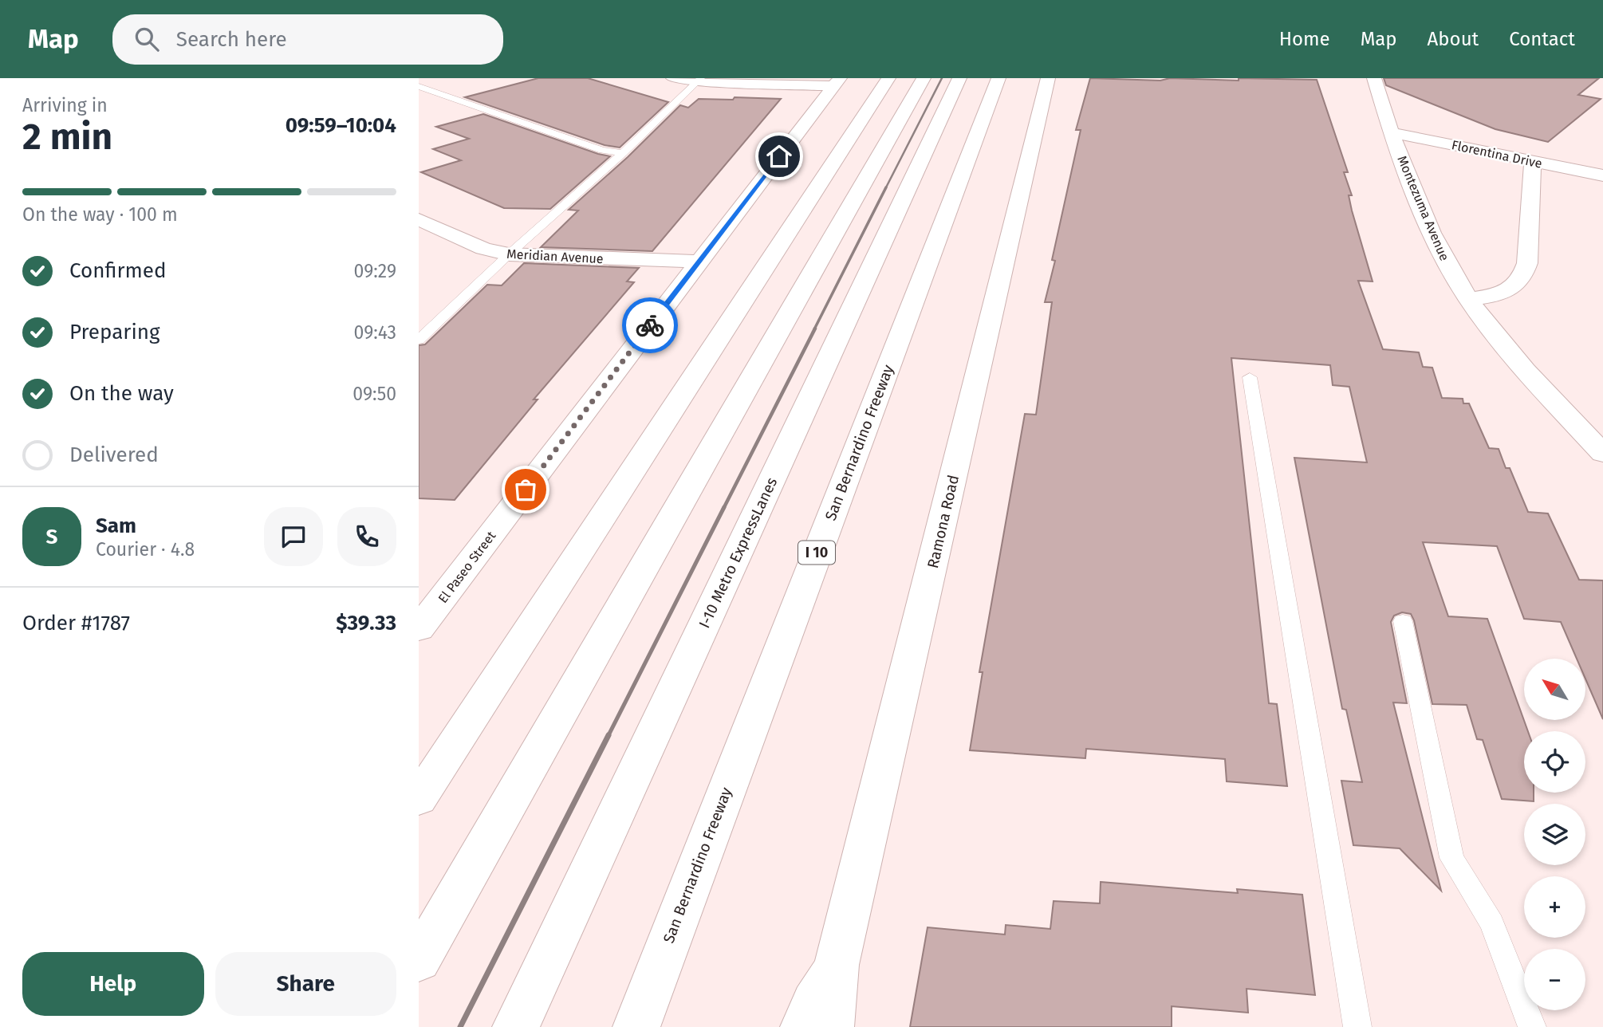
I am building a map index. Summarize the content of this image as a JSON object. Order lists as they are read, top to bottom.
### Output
{
  "streets": {
    "main road": [
      "Florentina Drive",
      "Montezuma Avenue",
      "Meridian Avenue",
      "San Bernardino Freeway",
      "Ramona Road",
      "I-10 Metro ExpressLanes",
      "I 10",
      "El Paseo Street"
    ]
  },
  "crossings": [
    ["Florentina Drive", "Montezuma Avenue"],
    ["Meridian Avenue", "El Paseo Street"]
  ],
  "north": "top left",
  "page": {
    "header": "Map",
    "search": "Search here",
    "nav": [
      "Home",
      "Map",
      "About",
      "Contact"
    ],
    "heading": ["2 min", "Arriving in", "09:59–10:04"],
    "panel": [
      "Sam",
      "Courier · 4.8",
      "Order #1787",
      "$39.33"
    ],
    "bar": "On the way · 100 m",
    "list": [
      ["Confirmed", "09:29"],
      ["Preparing", "09:43"],
      ["On the way", "09:50"],
      "Delivered"
    ],
    "round": "S",
    "map_buttons": ["+", "−"],
    "buttons": ["Help", "Share"]
  }
}
